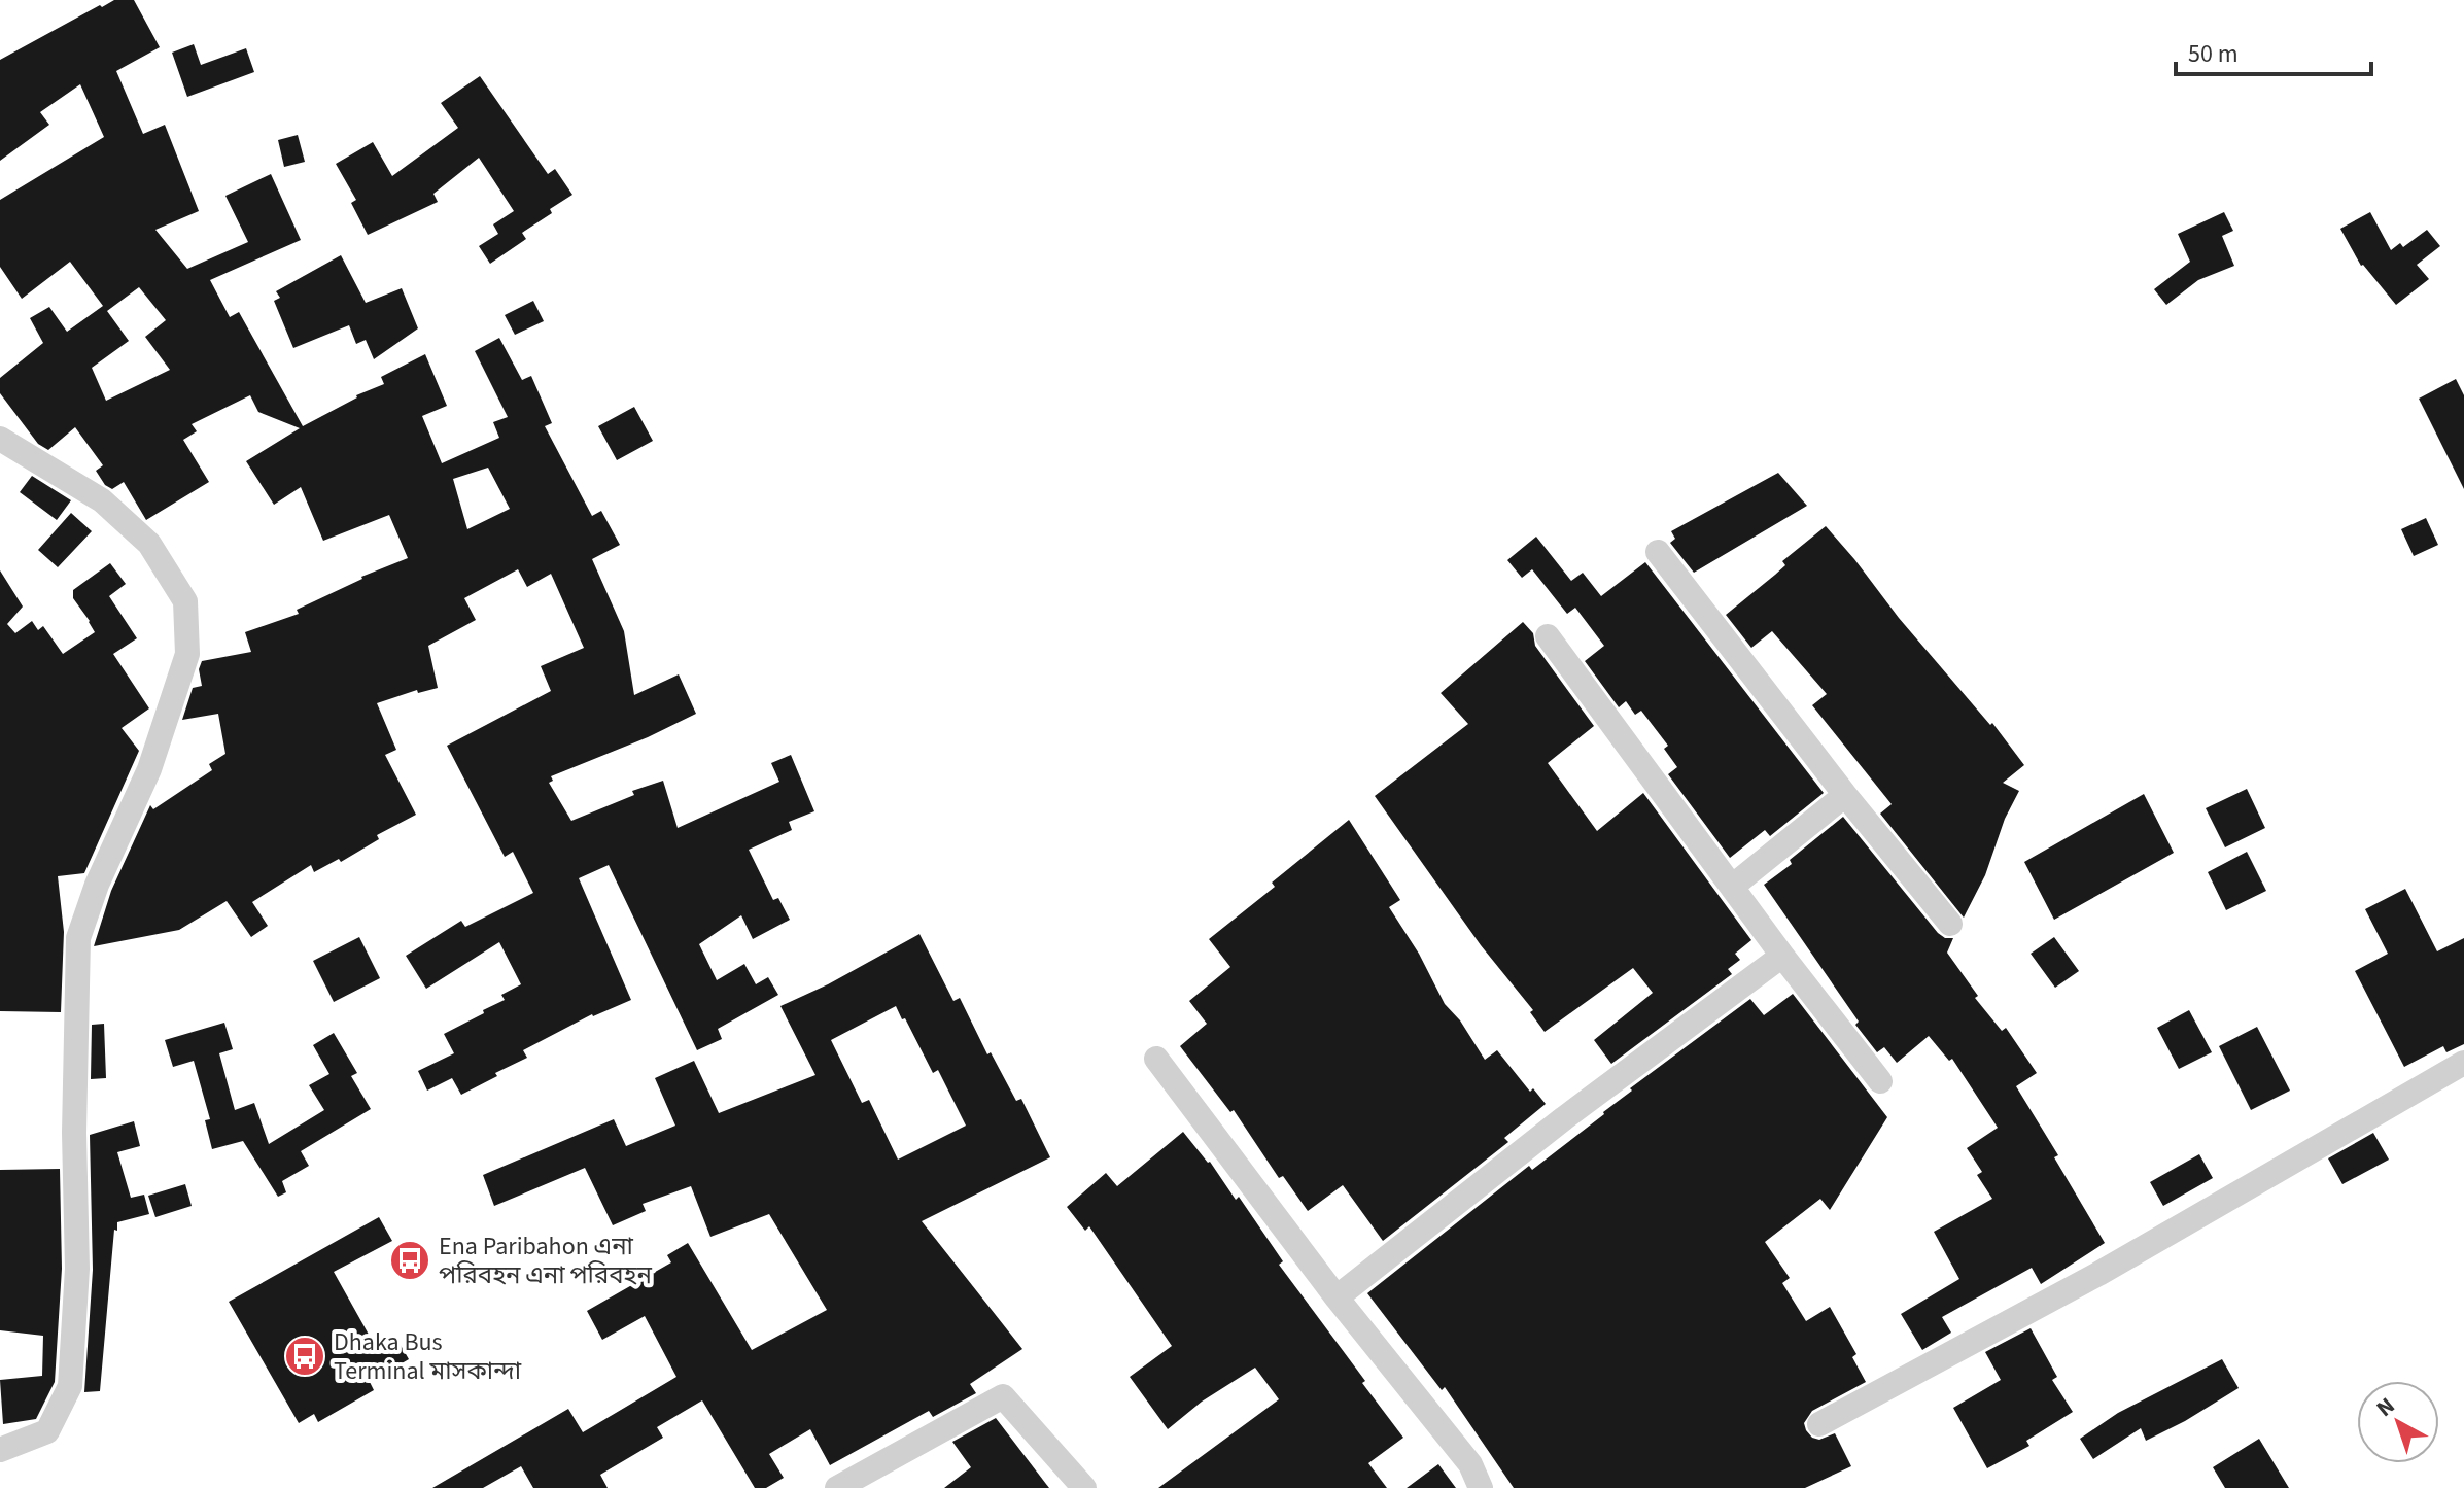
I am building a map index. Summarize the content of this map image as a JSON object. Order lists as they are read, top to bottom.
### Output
{
  "places": {
    "bus stop": ["Ena Paribahon এনা পরিবহন এনা পরিবহন", "Dhaka Bus Terminal মাসকান্দা"]
  },
  "scale_bar": "50 m",
  "north": "top left"
}
